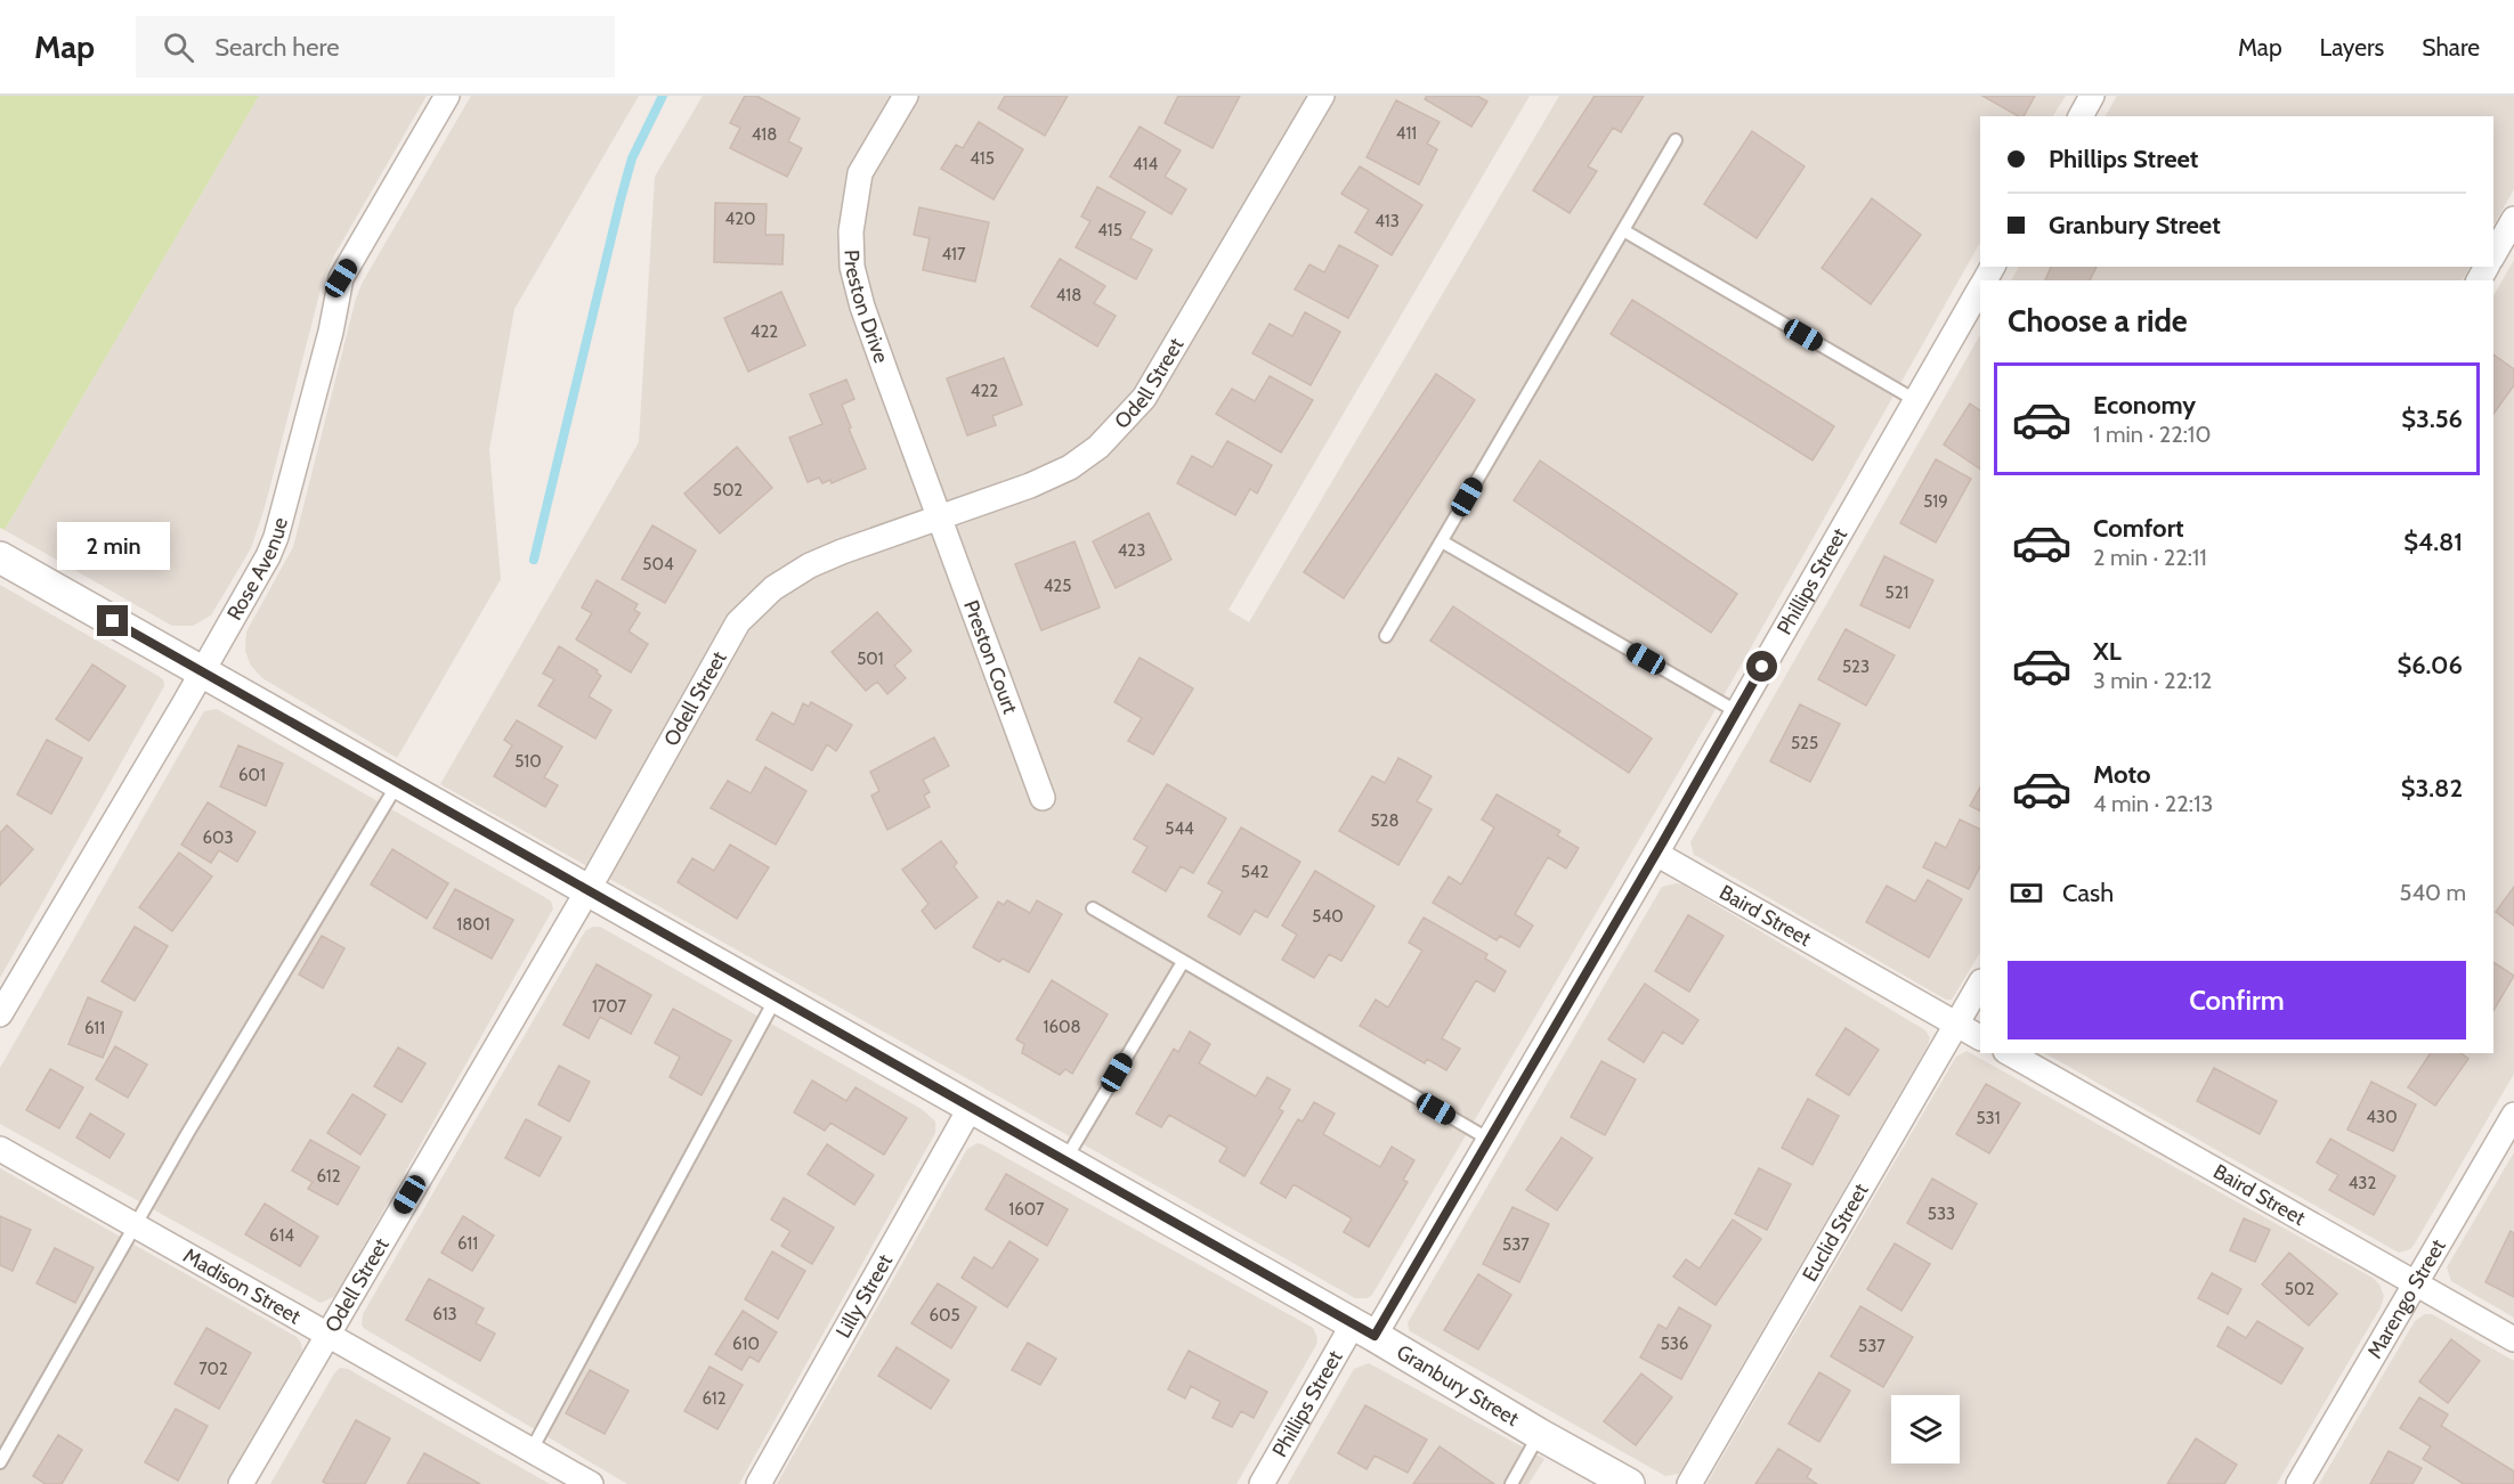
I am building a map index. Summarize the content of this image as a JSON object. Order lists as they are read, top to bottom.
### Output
{
  "streets": {
    "street": [
      "Preston Drive",
      "Odell Street",
      "Rose Avenue",
      "Phillips Street",
      "Preston Court",
      "Baird Street",
      "Euclid Street",
      "Madison Street",
      "Lilly Street",
      "Marengo Street",
      "Granbury Street"
    ]
  },
  "crossings": [
    ["Preston Drive", "Odell Street"],
    ["Preston Drive", "Preston Court"],
    ["Odell Street", "Preston Court"],
    ["Odell Street", "Madison Street"],
    ["Odell Street", "Granbury Street"],
    ["Rose Avenue", "Granbury Street"],
    ["Phillips Street", "Baird Street"],
    ["Phillips Street", "Granbury Street"],
    ["Baird Street", "Euclid Street"],
    ["Baird Street", "Marengo Street"],
    ["Lilly Street", "Granbury Street"]
  ],
  "house_numbers": [
    "411",
    "418",
    "415",
    "414",
    "420",
    "413",
    "415",
    "417",
    "418",
    "422",
    "422",
    "502",
    "519",
    "423",
    "504",
    "425",
    "521",
    "501",
    "523",
    "525",
    "510",
    "601",
    "528",
    "544",
    "603",
    "542",
    "540",
    "1801",
    "1707",
    "1608",
    "611",
    "430",
    "531",
    "612",
    "432",
    "1607",
    "533",
    "614",
    "611",
    "537",
    "502",
    "613",
    "605",
    "610",
    "536",
    "537",
    "702",
    "612"
  ],
  "page": {
    "header": "Map",
    "search": "Search here",
    "nav": ["Map", "Layers", "Share"],
    "banner": ["Phillips Street", "Granbury Street"],
    "heading": "Choose a ride",
    "list": [
      {
        "name": "Economy",
        "note": "1 min · 22:10",
        "value": "$3.56"
      },
      {
        "name": "Comfort",
        "note": "2 min · 22:11",
        "value": "$4.81"
      },
      {
        "name": "XL",
        "note": "3 min · 22:12",
        "value": "$6.06"
      },
      {
        "name": "Moto",
        "note": "4 min · 22:13",
        "value": "$3.82"
      }
    ],
    "bubble": "2 min",
    "pay": ["Cash", "540 m"],
    "buttons": "Confirm"
  }
}
